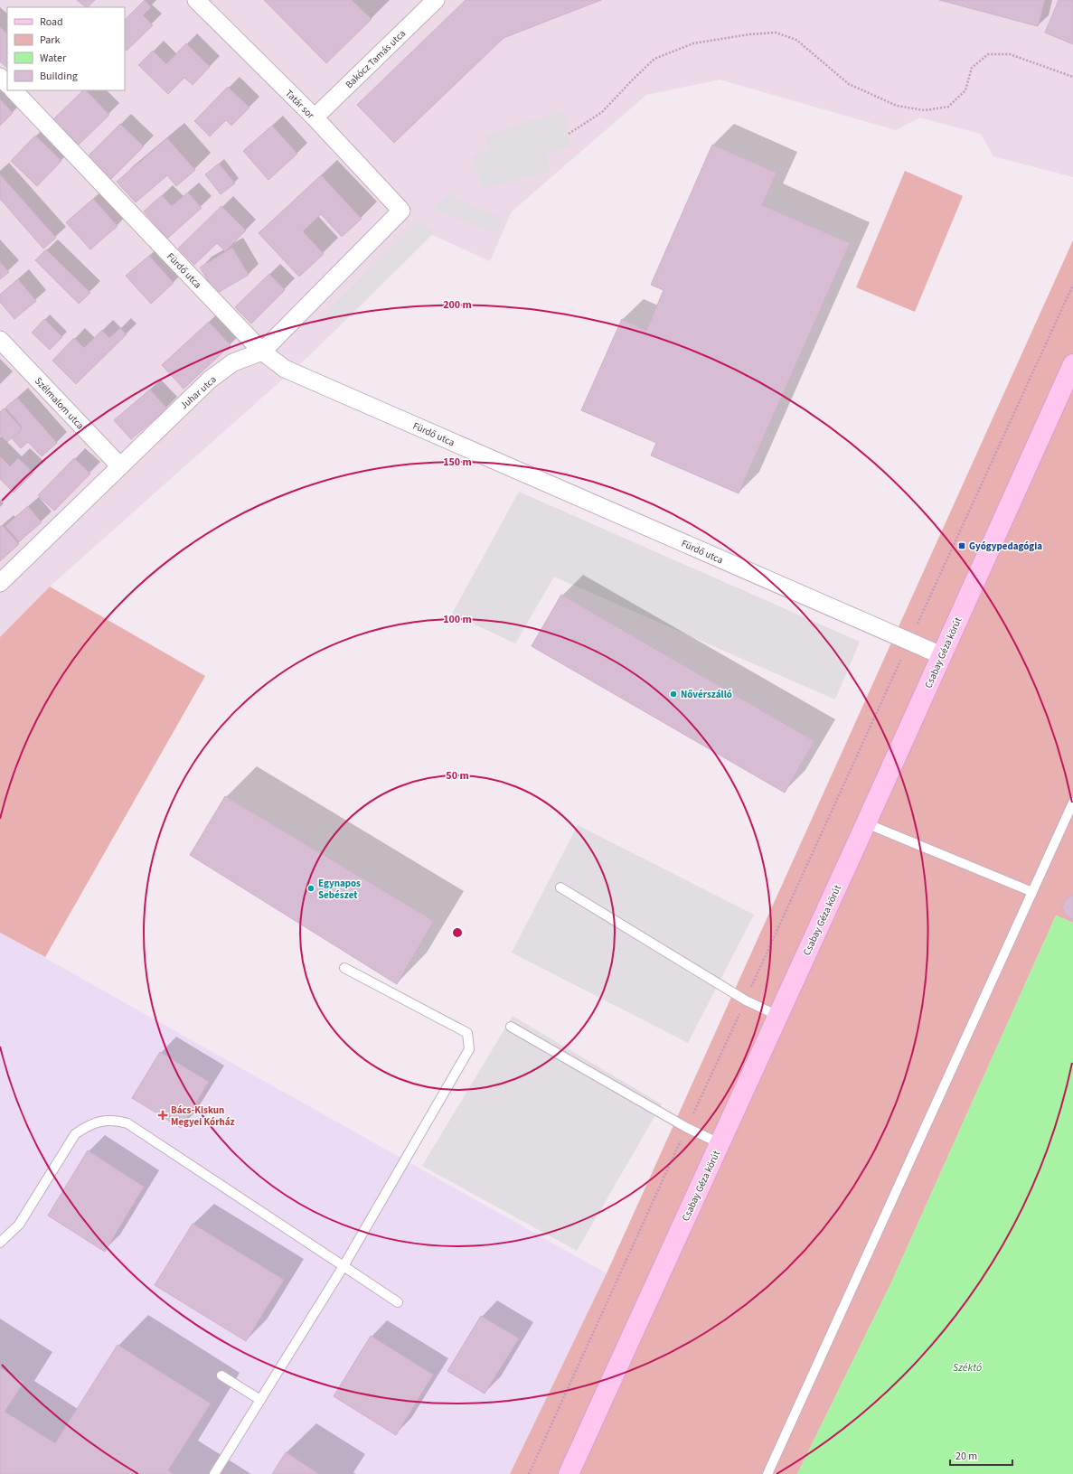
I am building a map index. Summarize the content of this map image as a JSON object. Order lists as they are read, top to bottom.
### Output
{
  "streets": {
    "street": [
      "Bakócz Tamás utca",
      "Tatár sor",
      "Fürdő utca",
      "Juhar utca",
      "Szélmalom utca",
      "Csabay Géza körút"
    ]
  },
  "crossings": [
    ["Bakócz Tamás utca", "Tatár sor"],
    ["Tatár sor", "Juhar utca"],
    ["Fürdő utca", "Juhar utca"],
    ["Fürdő utca", "Csabay Géza körút"],
    ["Juhar utca", "Szélmalom utca"]
  ],
  "water": ["Széktó"],
  "places": {
    "transit": ["Gyógypedagógia"],
    "other": ["Nővérszálló", "Egynapos Sebészet"],
    "health": ["Bács-Kiskun Megyei Kórház"]
  },
  "legend": [
    "Road",
    "Park",
    "Water",
    "Building"
  ],
  "scale_bar": "20 m",
  "rings": [
    "200 m",
    "150 m",
    "100 m",
    "50 m"
  ]
}
